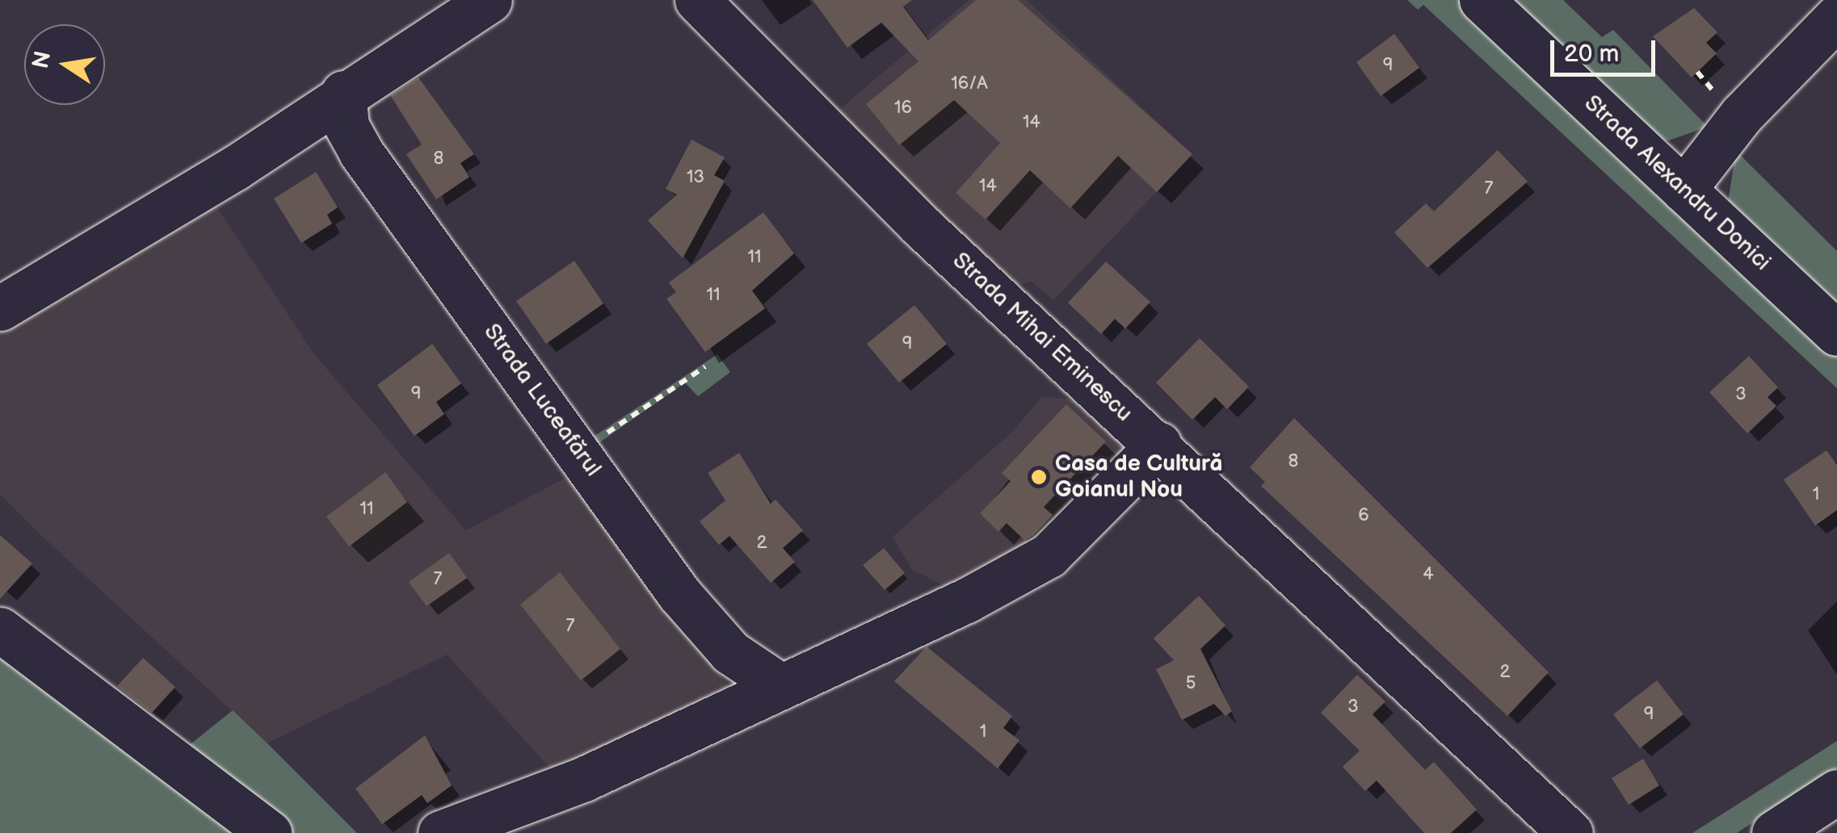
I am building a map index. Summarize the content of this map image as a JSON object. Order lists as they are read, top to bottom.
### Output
{
  "streets": {
    "street": ["Strada Alexandru Donici", "Strada Mihai Eminescu", "Strada Luceafărul"]
  },
  "places": ["Casa de Cultură Goianul Nou"],
  "house_numbers": [
    "9",
    "16/A",
    "16",
    "14",
    "8",
    "13",
    "14",
    "7",
    "11",
    "11",
    "9",
    "9",
    "3",
    "8",
    "1",
    "11",
    "6",
    "2",
    "4",
    "7",
    "7",
    "2",
    "5",
    "3",
    "9",
    "1"
  ],
  "scale_bar": "20 m",
  "north": "left"
}
